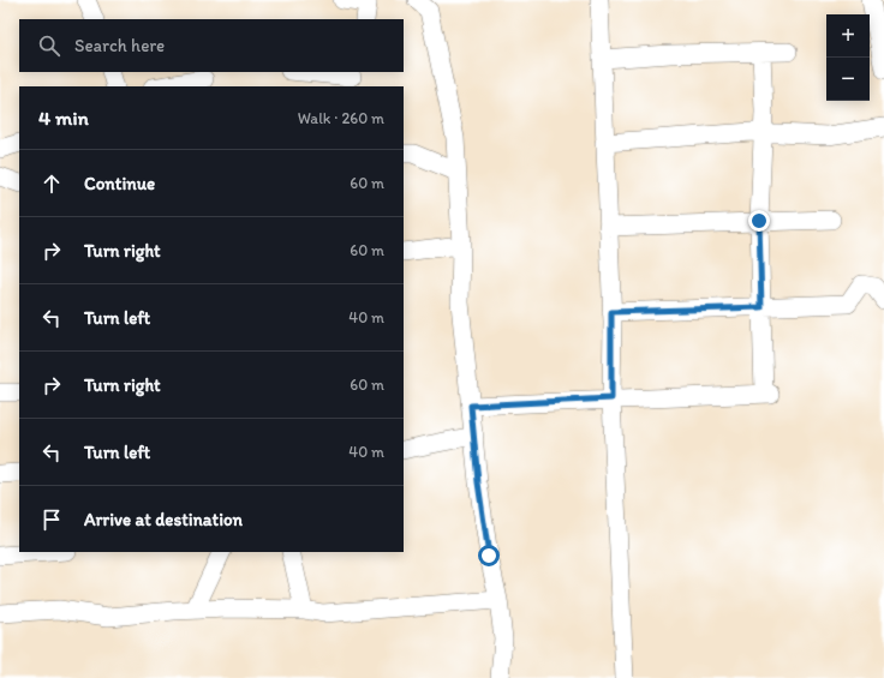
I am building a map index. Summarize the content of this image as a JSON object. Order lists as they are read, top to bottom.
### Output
{
  "page": {
    "map_buttons": ["+", "−"],
    "search": "Search here",
    "heading": ["4 min", "Walk · 260 m"],
    "list": [
      ["Continue", "60 m"],
      ["Turn right", "60 m"],
      ["Turn left", "40 m"],
      ["Turn right", "60 m"],
      ["Turn left", "40 m"],
      "Arrive at destination"
    ]
  }
}
